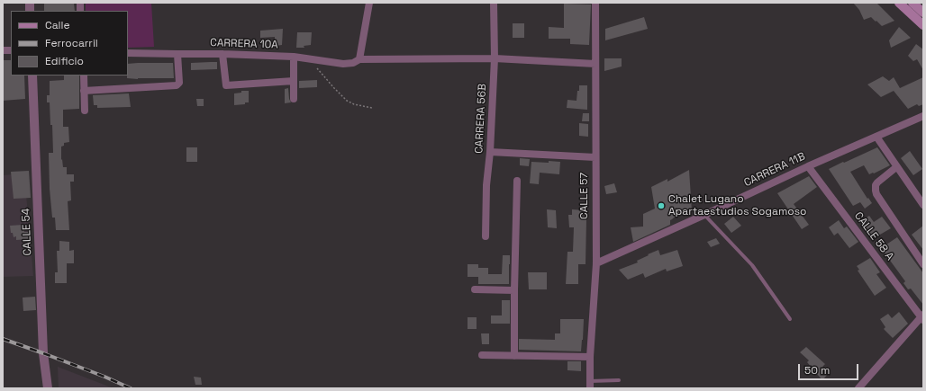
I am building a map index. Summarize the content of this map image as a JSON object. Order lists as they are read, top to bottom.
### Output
{
  "streets": {
    "street": [
      "CARRERA 10A",
      "CARRERA 56B",
      "CARRERA 11B",
      "CALLE 57",
      "CALLE 54",
      "CALLE 58 A"
    ]
  },
  "crossings": [
    ["CARRERA 10A", "CARRERA 56B"],
    ["CARRERA 10A", "CALLE 57"],
    ["CARRERA 11B", "CALLE 57"],
    ["CARRERA 11B", "CALLE 58 A"]
  ],
  "places": ["Chalet Lugano Apartaestudios Sogamoso"],
  "legend": ["Calle", "Ferrocarril", "Edificio"],
  "scale_bar": "50 m"
}
